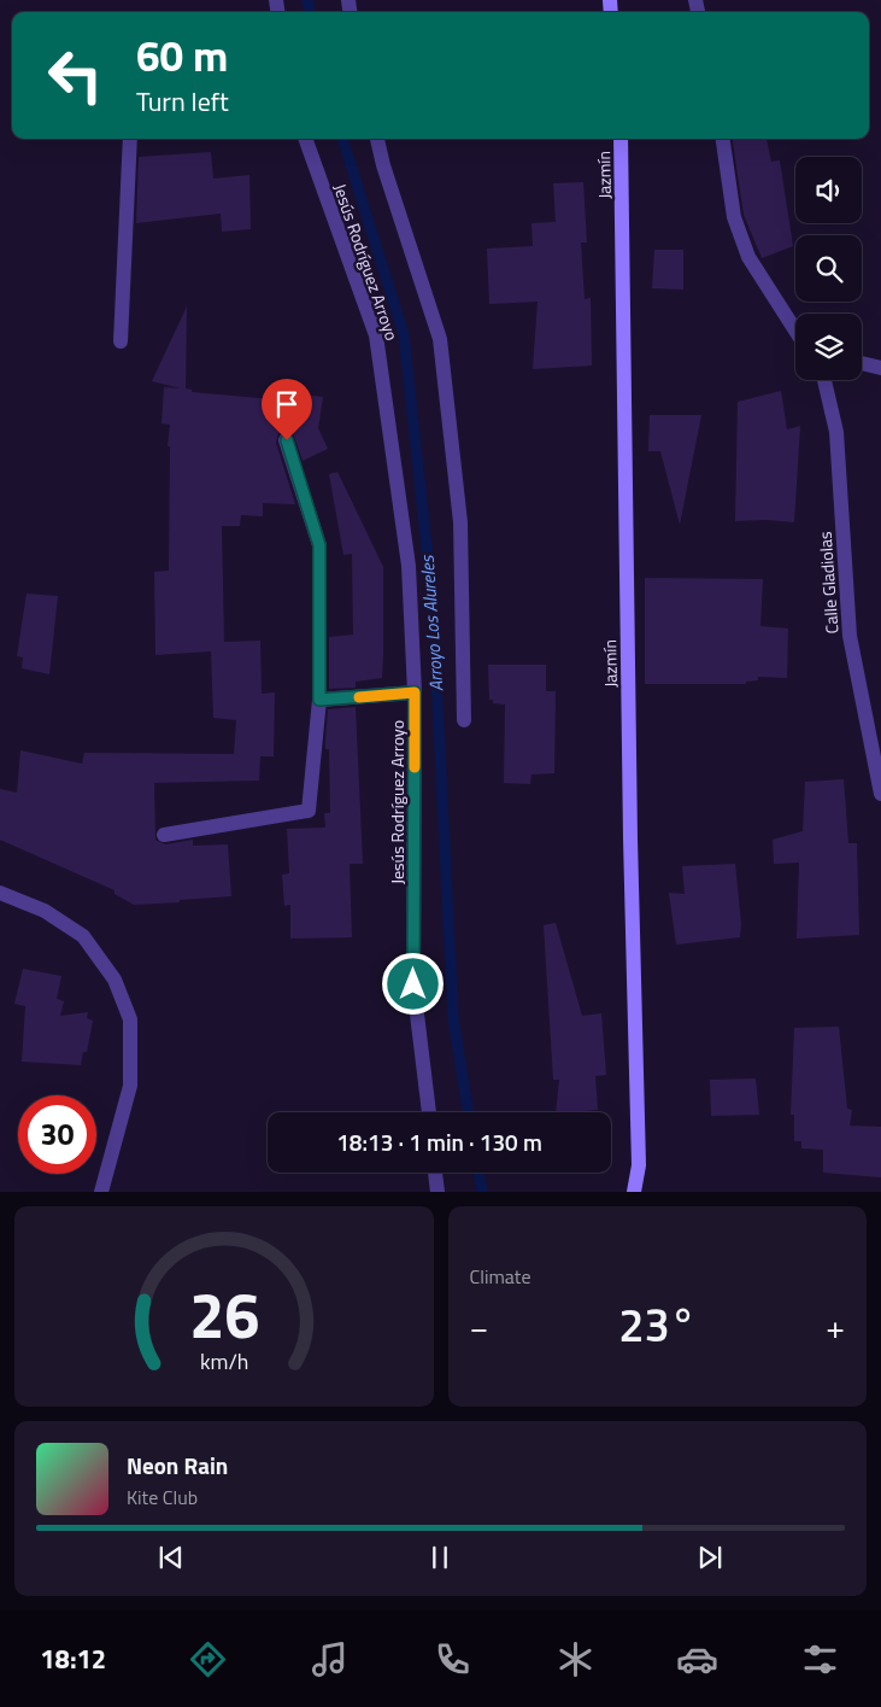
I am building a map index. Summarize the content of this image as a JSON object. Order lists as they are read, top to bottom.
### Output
{
  "streets": {
    "main road": ["Jazmín"],
    "street": ["Jesús Rodríguez Arroyo", "Calle Gladiolas"]
  },
  "water": ["Arroyo Los Alureles"],
  "page": {
    "turn": ["60 m", "Turn left"],
    "limit": "30",
    "trip": "18:13 · 1 min · 130 m",
    "tile": "Climate",
    "heat": ["−", "23°", "+"],
    "song": ["Neon Rain", "Kite Club"],
    "tabs": "18:12",
    "gauge": ["26", "km/h"]
  }
}
